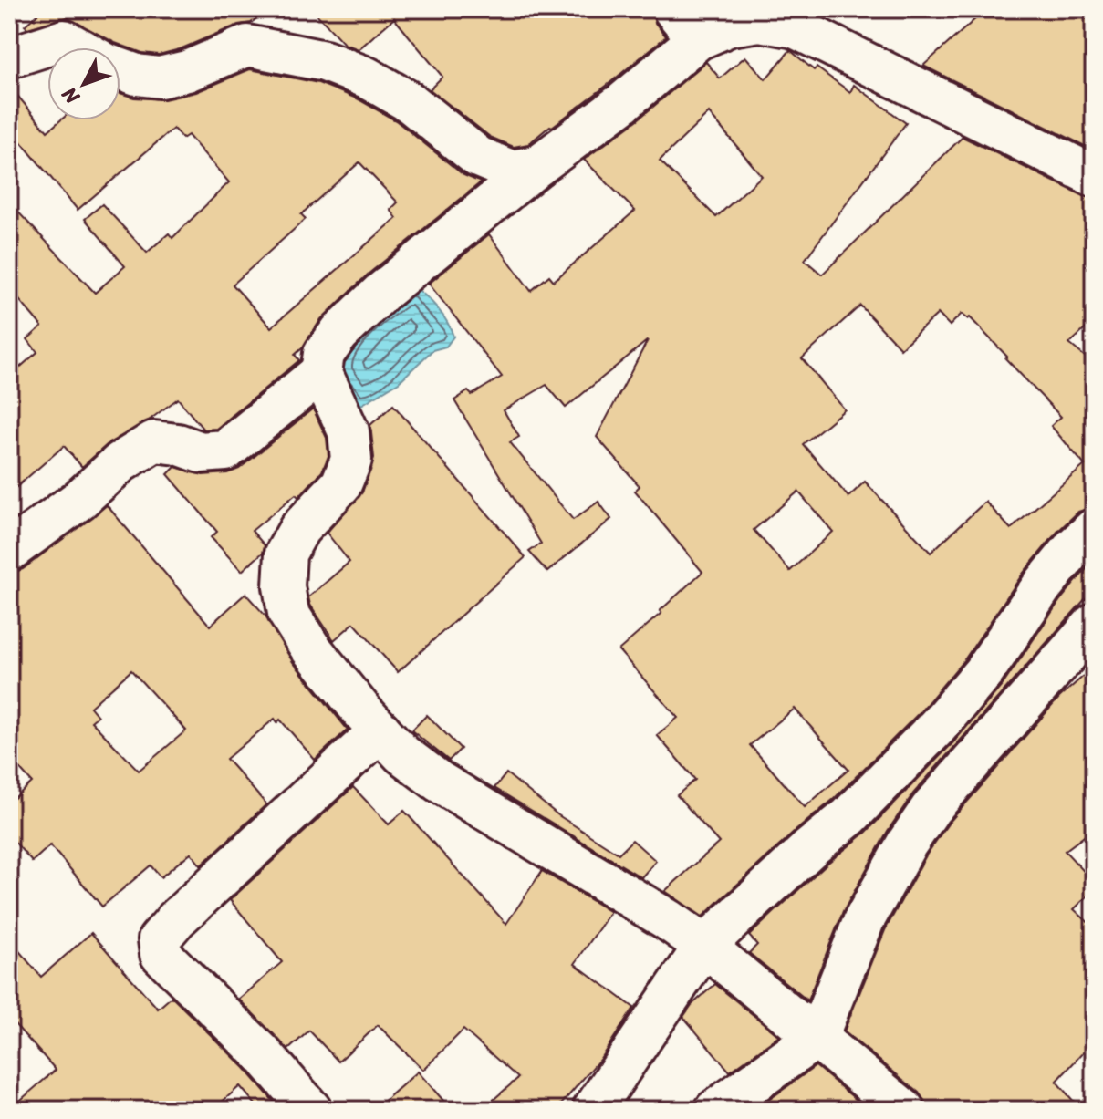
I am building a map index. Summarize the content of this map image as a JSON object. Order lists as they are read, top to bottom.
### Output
{
  "north": "bottom left"
}
